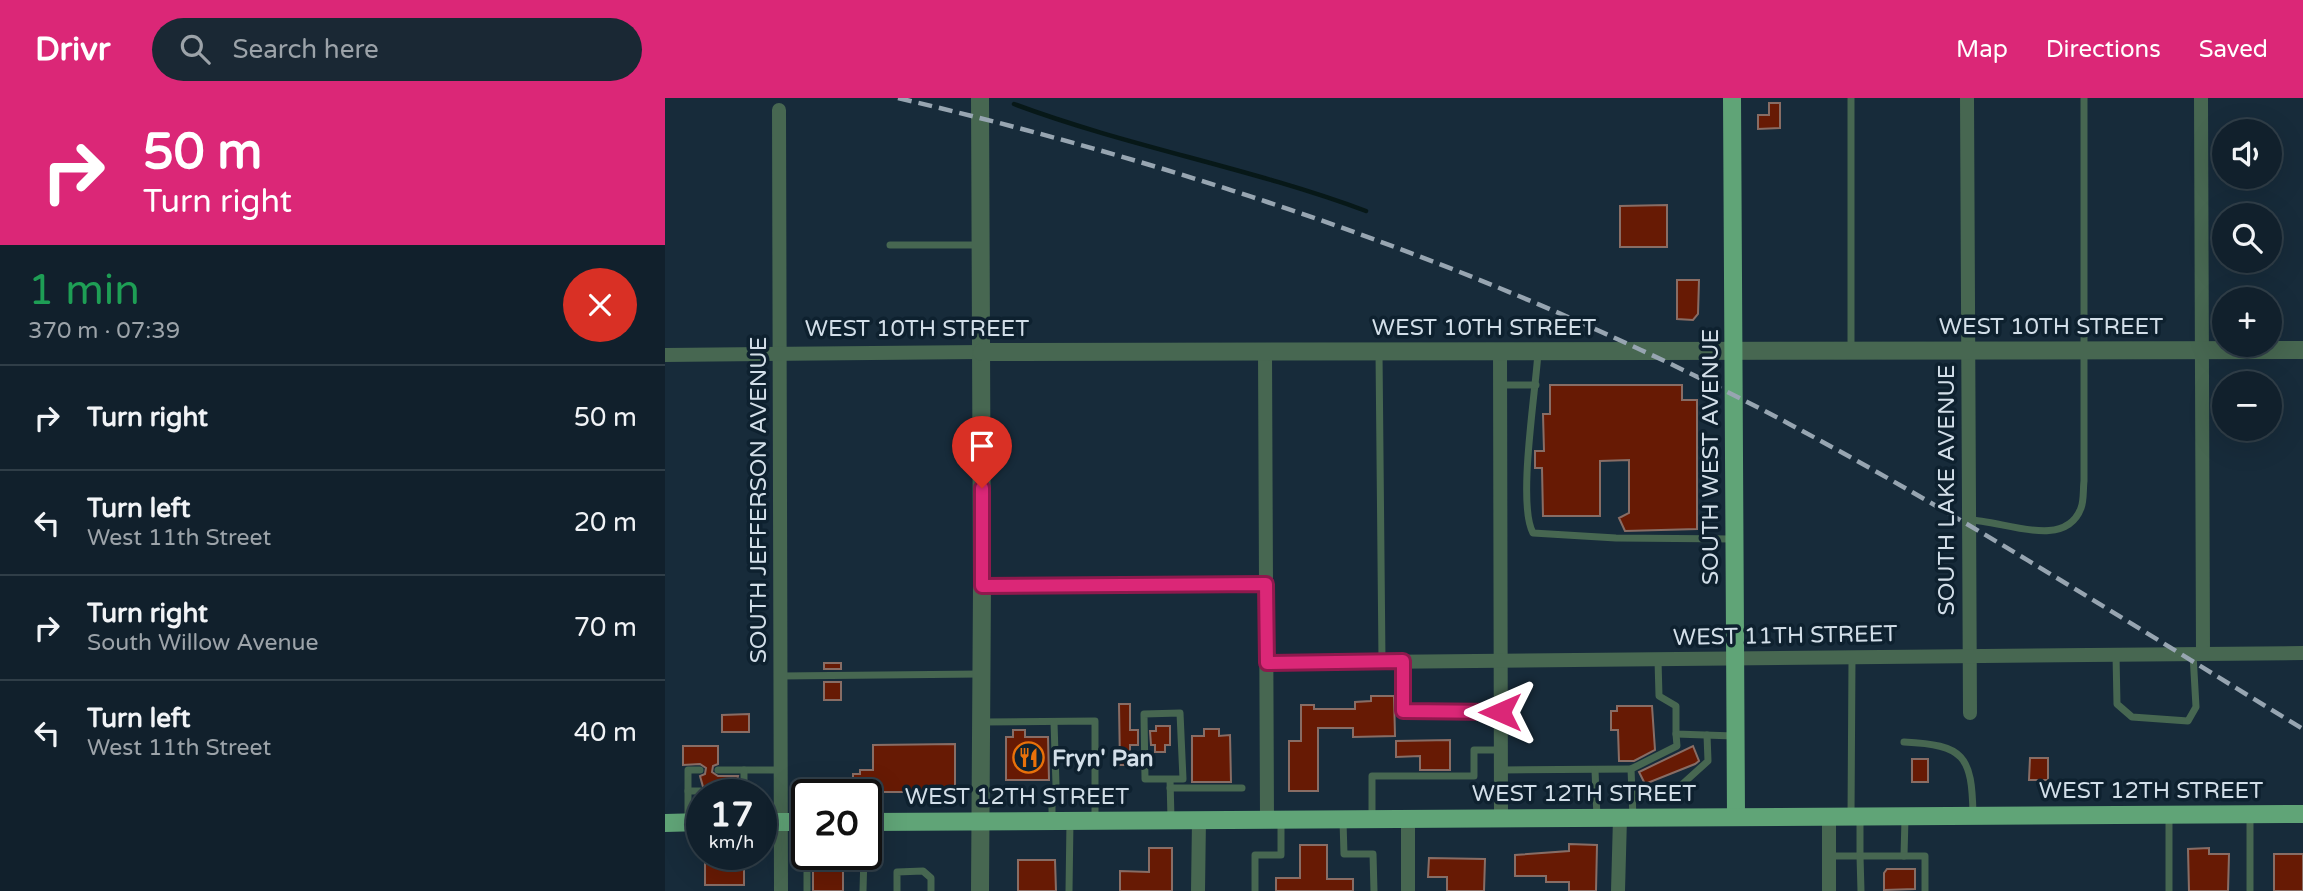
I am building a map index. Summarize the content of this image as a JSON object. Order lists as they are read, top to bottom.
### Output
{
  "streets": {
    "main road": ["SOUTH WEST AVENUE", "WEST 12TH STREET"],
    "street": [
      "WEST 10TH STREET",
      "SOUTH LAKE AVENUE",
      "SOUTH JEFFERSON AVENUE",
      "WEST 11TH STREET"
    ]
  },
  "crossings": [
    ["WEST 10TH STREET", "SOUTH WEST AVENUE"],
    ["WEST 10TH STREET", "SOUTH LAKE AVENUE"],
    ["WEST 10TH STREET", "SOUTH JEFFERSON AVENUE"],
    ["SOUTH WEST AVENUE", "WEST 11TH STREET"],
    ["SOUTH WEST AVENUE", "WEST 12TH STREET"],
    ["SOUTH LAKE AVENUE", "WEST 11TH STREET"]
  ],
  "places": {
    "restaurant": ["Fryn' Pan"]
  },
  "page": {
    "header": "Drivr",
    "search": "Search here",
    "nav": ["Map", "Directions", "Saved"],
    "turn": ["50 m", "Turn right"],
    "map_buttons": ["+", "−"],
    "heading": ["1 min", "370 m · 07:39"],
    "list": [
      {
        "name": "Turn right",
        "value": "50 m"
      },
      {
        "name": "Turn left",
        "note": "West 11th Street",
        "value": "20 m"
      },
      {
        "name": "Turn right",
        "note": "South Willow Avenue",
        "value": "70 m"
      },
      {
        "name": "Turn left",
        "note": "West 11th Street",
        "value": "40 m"
      }
    ],
    "speed": "17 km/h",
    "limit": "20"
  }
}
